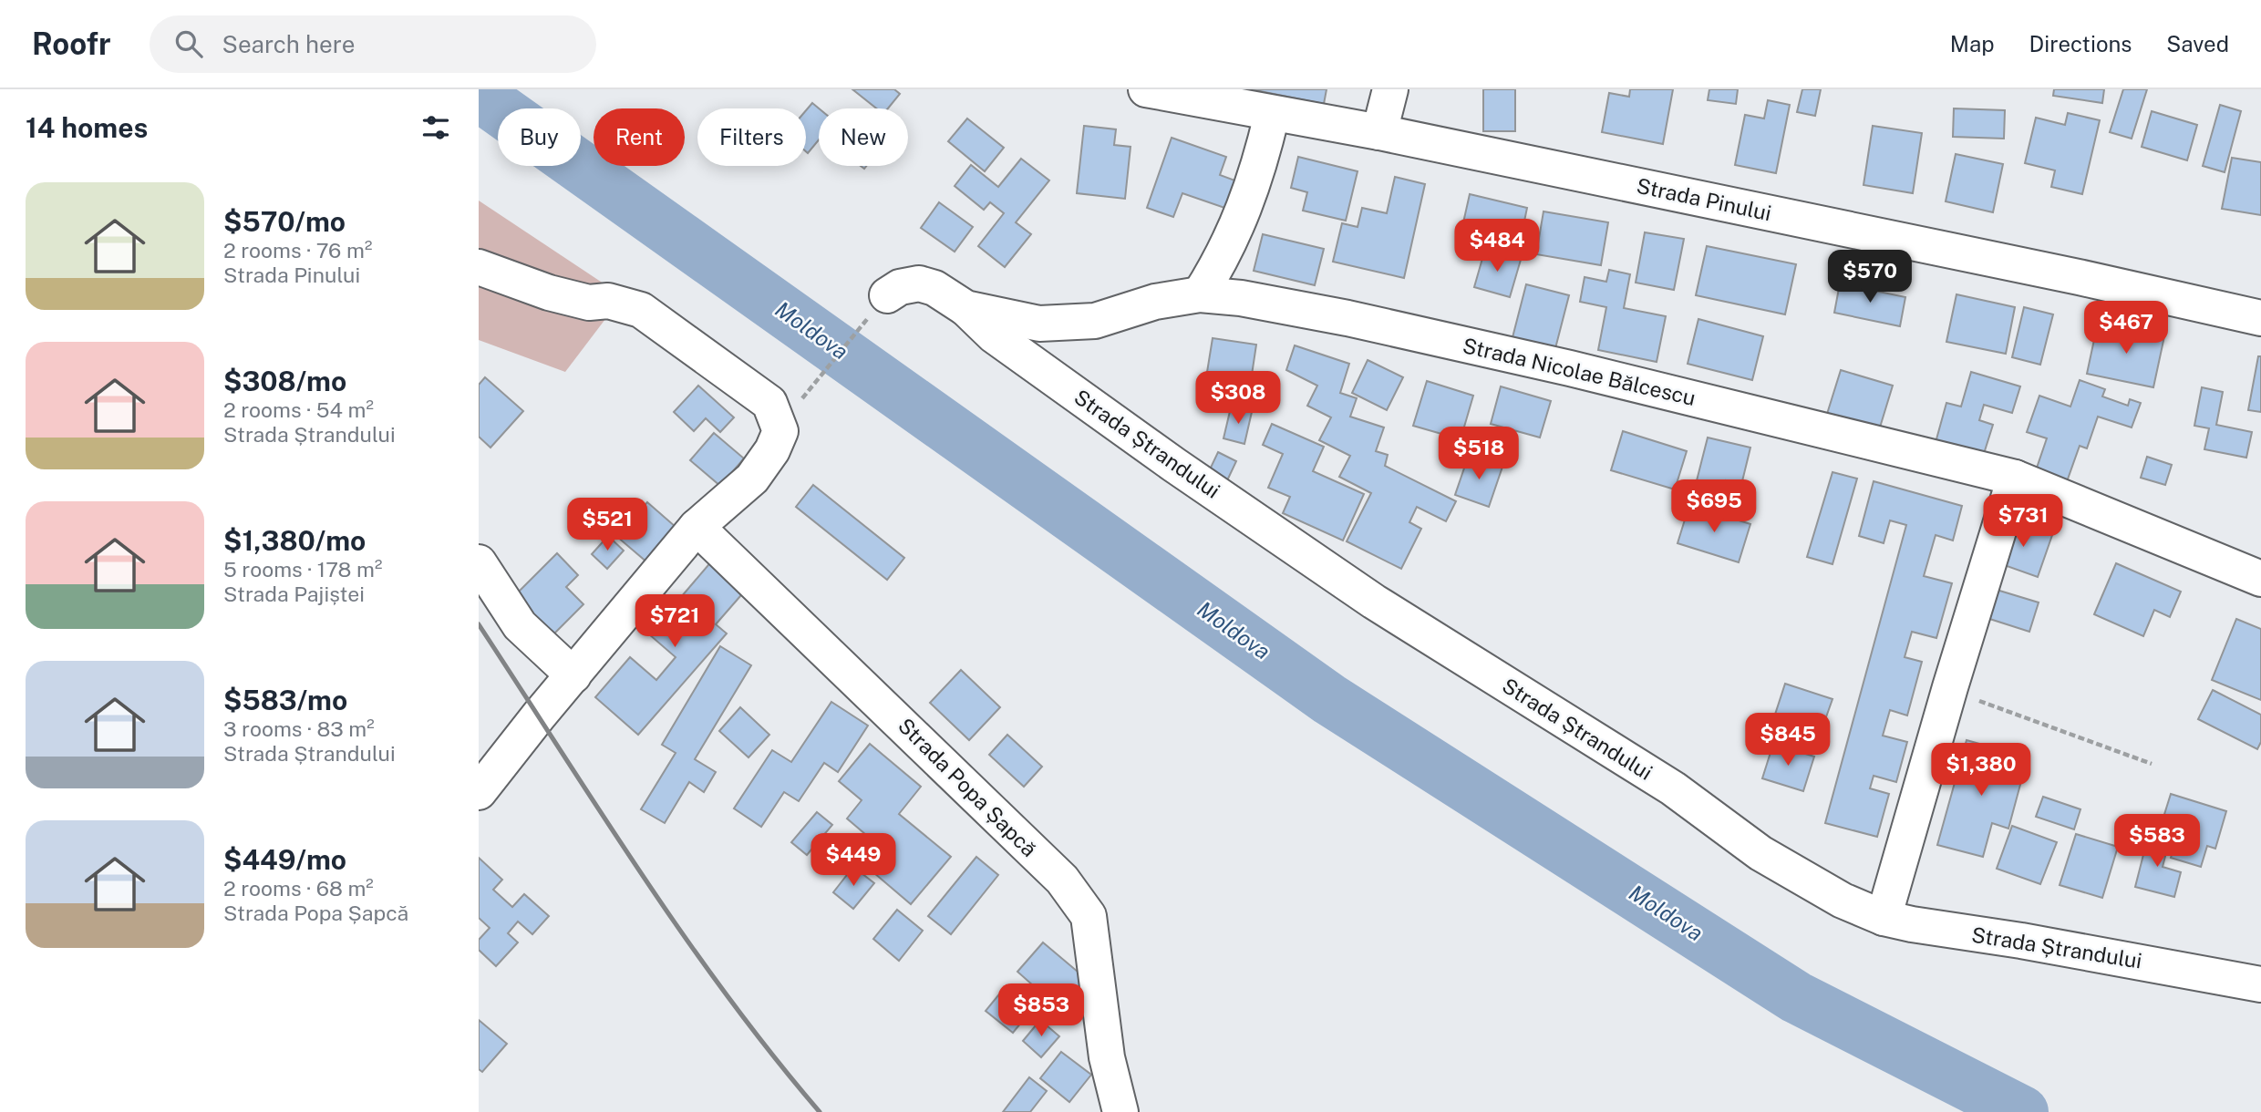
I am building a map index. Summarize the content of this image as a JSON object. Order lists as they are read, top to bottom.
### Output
{
  "streets": {
    "street": [
      "Strada Pinului",
      "Strada Nicolae Bălcescu",
      "Strada Ștrandului",
      "Strada Popa Șapcă"
    ]
  },
  "crossings": [
    ["Strada Nicolae Bălcescu", "Strada Ștrandului"]
  ],
  "water": ["Moldova"],
  "page": {
    "header": "Roofr",
    "search": "Search here",
    "nav": ["Map", "Directions", "Saved"],
    "heading": "14 homes",
    "chip": [
      "Buy",
      "Rent",
      "Filters",
      "New"
    ],
    "list": [
      {
        "name": "$570/mo",
        "note": "2 rooms · 76 m² · Strada Pinului"
      },
      {
        "name": "$308/mo",
        "note": "2 rooms · 54 m² · Strada Ștrandului"
      },
      {
        "name": "$1,380/mo",
        "note": "5 rooms · 178 m² · Strada Pajiștei"
      },
      {
        "name": "$583/mo",
        "note": "3 rooms · 83 m² · Strada Ștrandului"
      },
      {
        "name": "$449/mo",
        "note": "2 rooms · 68 m² · Strada Popa Șapcă"
      }
    ],
    "price": [
      "$484",
      "$570",
      "$467",
      "$308",
      "$518",
      "$695",
      "$731",
      "$521",
      "$721",
      "$845",
      "$1,380",
      "$583",
      "$449",
      "$853"
    ]
  }
}
